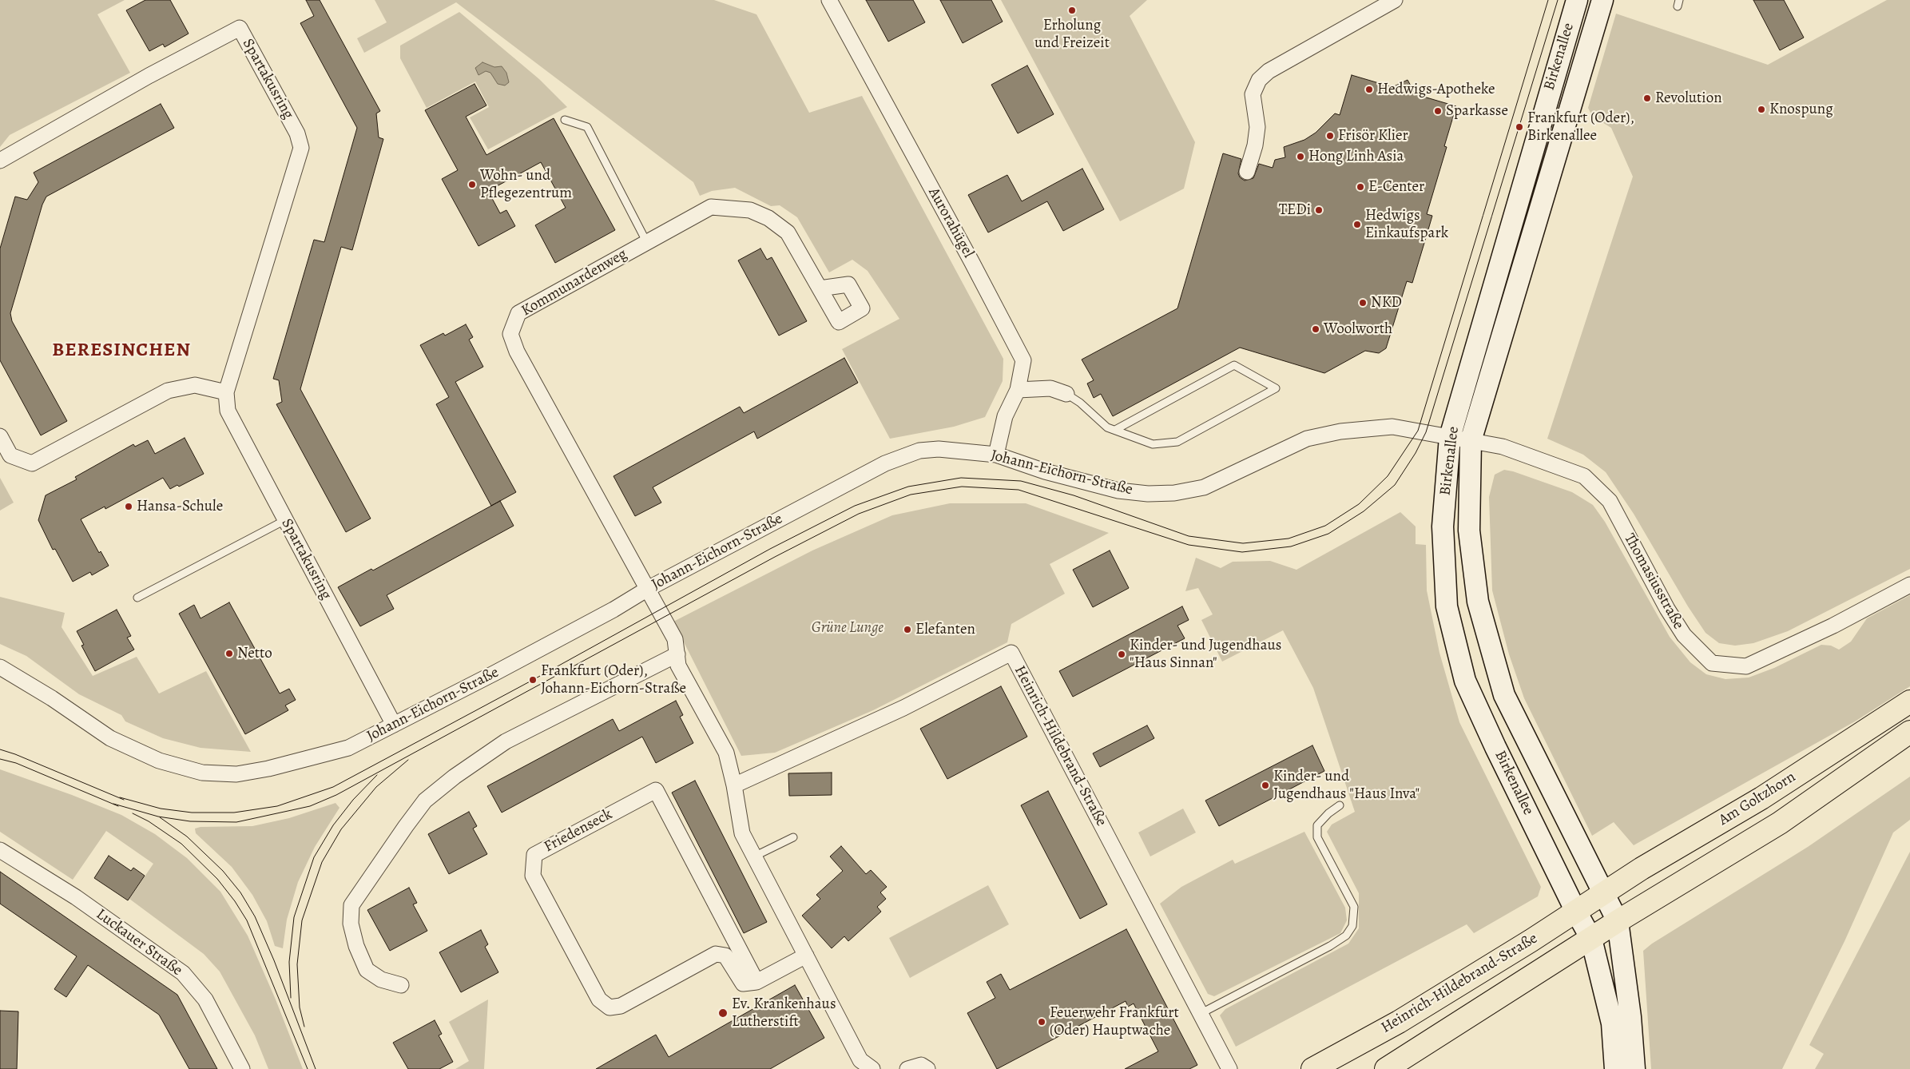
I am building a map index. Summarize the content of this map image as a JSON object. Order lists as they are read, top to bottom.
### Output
{
  "streets": {
    "main road": ["Heinrich-Hildebrand-Straße", "Am Goltzhorn"],
    "street": [
      "Birkenallee",
      "Spartakusring",
      "Aurorahügel",
      "Kommunardenweg",
      "Johann-Eichorn-Straße",
      "Thomasiusstraße",
      "Friedenseck",
      "Luckauer Straße"
    ]
  },
  "crossings": [
    ["Birkenallee", "Johann-Eichorn-Straße"],
    ["Birkenallee", "Thomasiusstraße"],
    ["Birkenallee", "Heinrich-Hildebrand-Straße"],
    ["Birkenallee", "Am Goltzhorn"],
    ["Spartakusring", "Johann-Eichorn-Straße"],
    ["Aurorahügel", "Johann-Eichorn-Straße"],
    ["Kommunardenweg", "Johann-Eichorn-Straße"],
    ["Johann-Eichorn-Straße", "Thomasiusstraße"],
    ["Heinrich-Hildebrand-Straße", "Am Goltzhorn"]
  ],
  "districts": ["BERESINCHEN"],
  "parks": ["Grüne Lunge"],
  "places": [
    "Erholung und Freizeit",
    "Hedwigs-Apotheke",
    "Revolution",
    "Knospung",
    "Sparkasse",
    "Frankfurt (Oder), Birkenallee",
    "Frisör Klier",
    "Hong Linh Asia",
    "Wohn- und Pflegezentrum",
    "E-Center",
    "TEDi",
    "Hedwigs Einkaufspark",
    "NKD",
    "Woolworth",
    "Hansa-Schule",
    "Elefanten",
    "Netto",
    "Kinder- und Jugendhaus \"Haus Sinnan\"",
    "Frankfurt (Oder), Johann-Eichorn-Straße",
    "Kinder- und Jugendhaus \"Haus Inva\"",
    "Ev. Krankenhaus Lutherstift",
    "Feuerwehr Frankfurt (Oder) Hauptwache"
  ]
}
